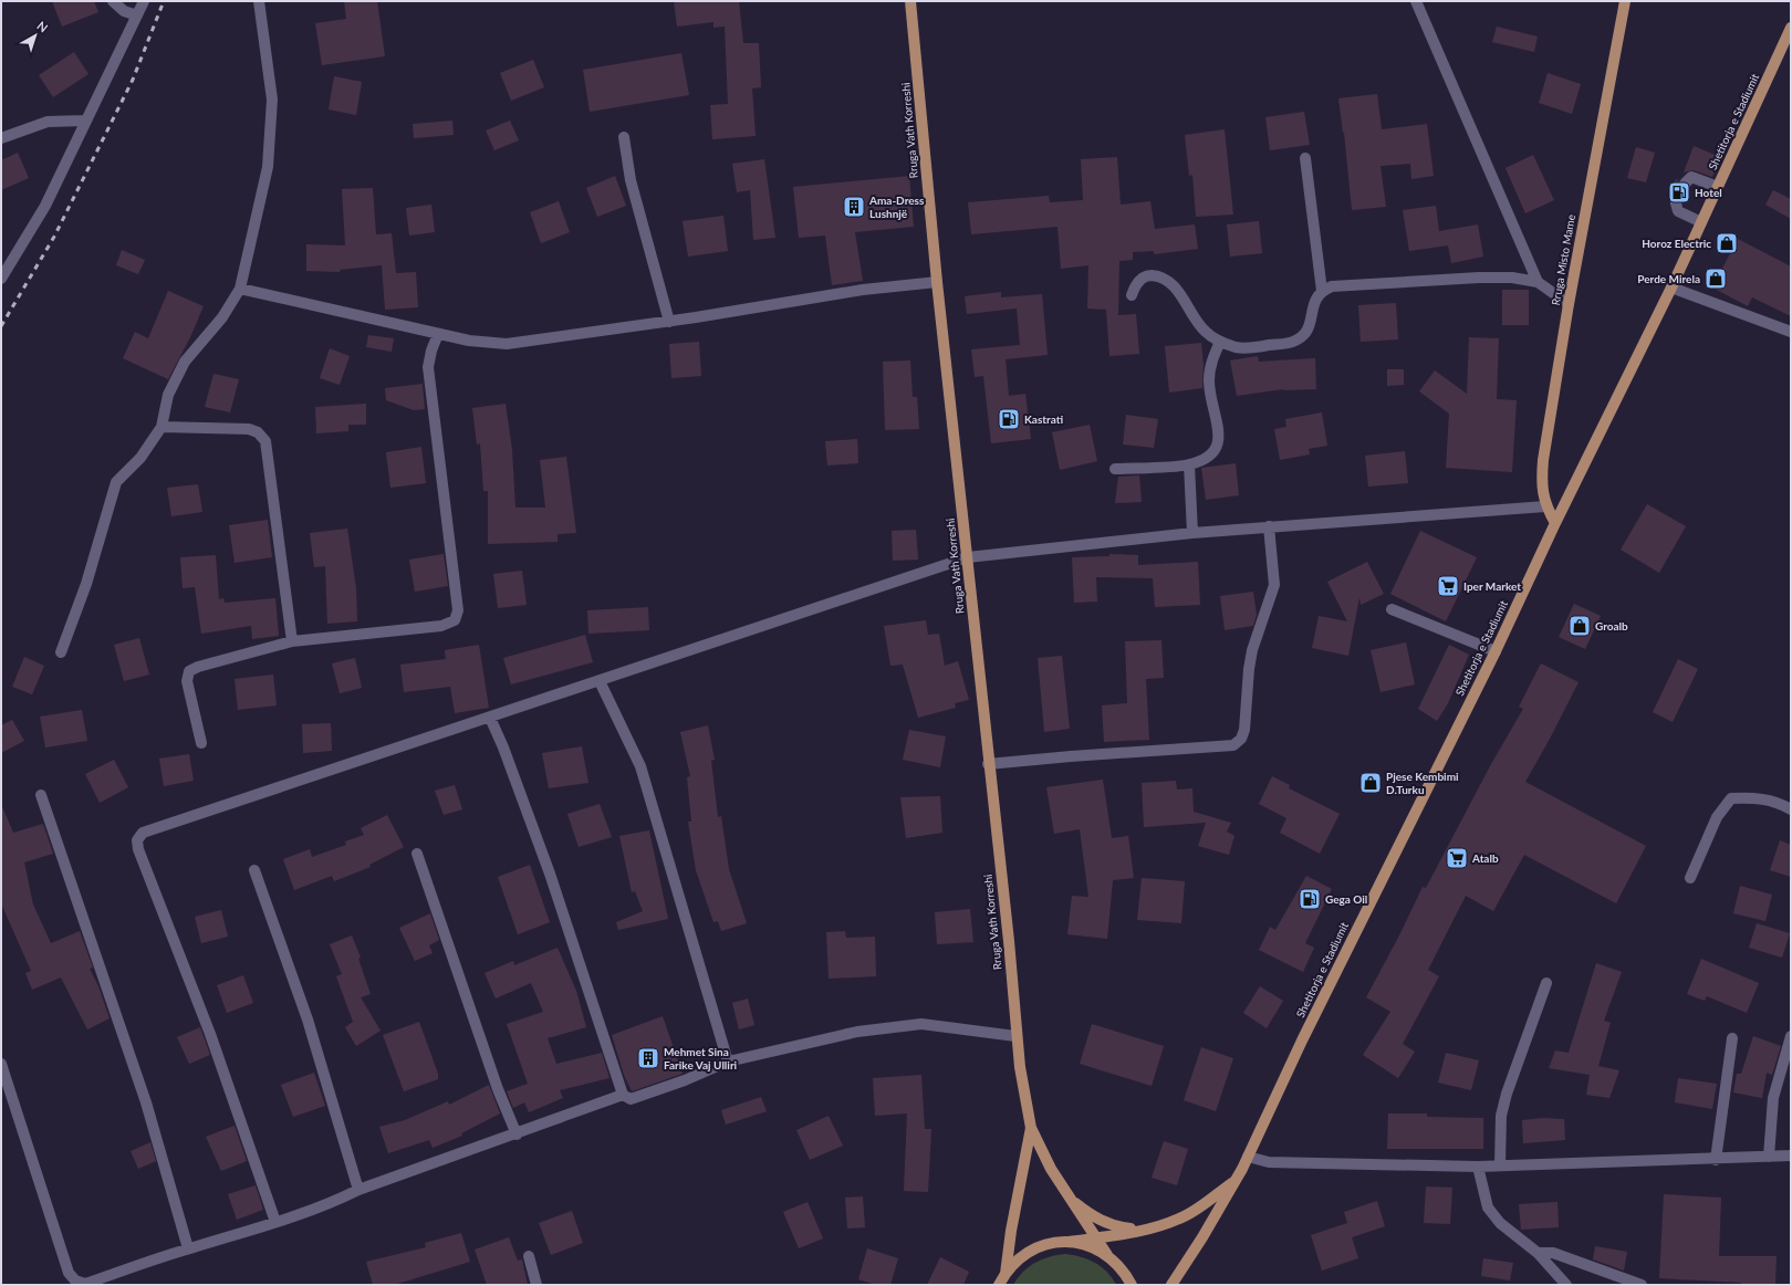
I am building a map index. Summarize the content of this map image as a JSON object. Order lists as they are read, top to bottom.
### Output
{
  "streets": {
    "main road": ["Shetitorja e Stadiumit", "Rruga Vath Korreshi", "Rruga Misto Mame"]
  },
  "crossings": [
    ["Shetitorja e Stadiumit", "Rruga Vath Korreshi"],
    ["Shetitorja e Stadiumit", "Rruga Misto Mame"]
  ],
  "places": {
    "fuel station": ["Hotel", "Kastrati", "Gega Oil"],
    "building": ["Ama-Dress Lushnjë", "Mehmet Sina Farike Vaj Ulliri"],
    "shop": [
      "Horoz Electric",
      "Perde Mirela",
      "Groalb",
      "Pjese Kembimi D.Turku"
    ],
    "supermarket": ["Iper Market", "Atalb"]
  },
  "north": "top right"
}
